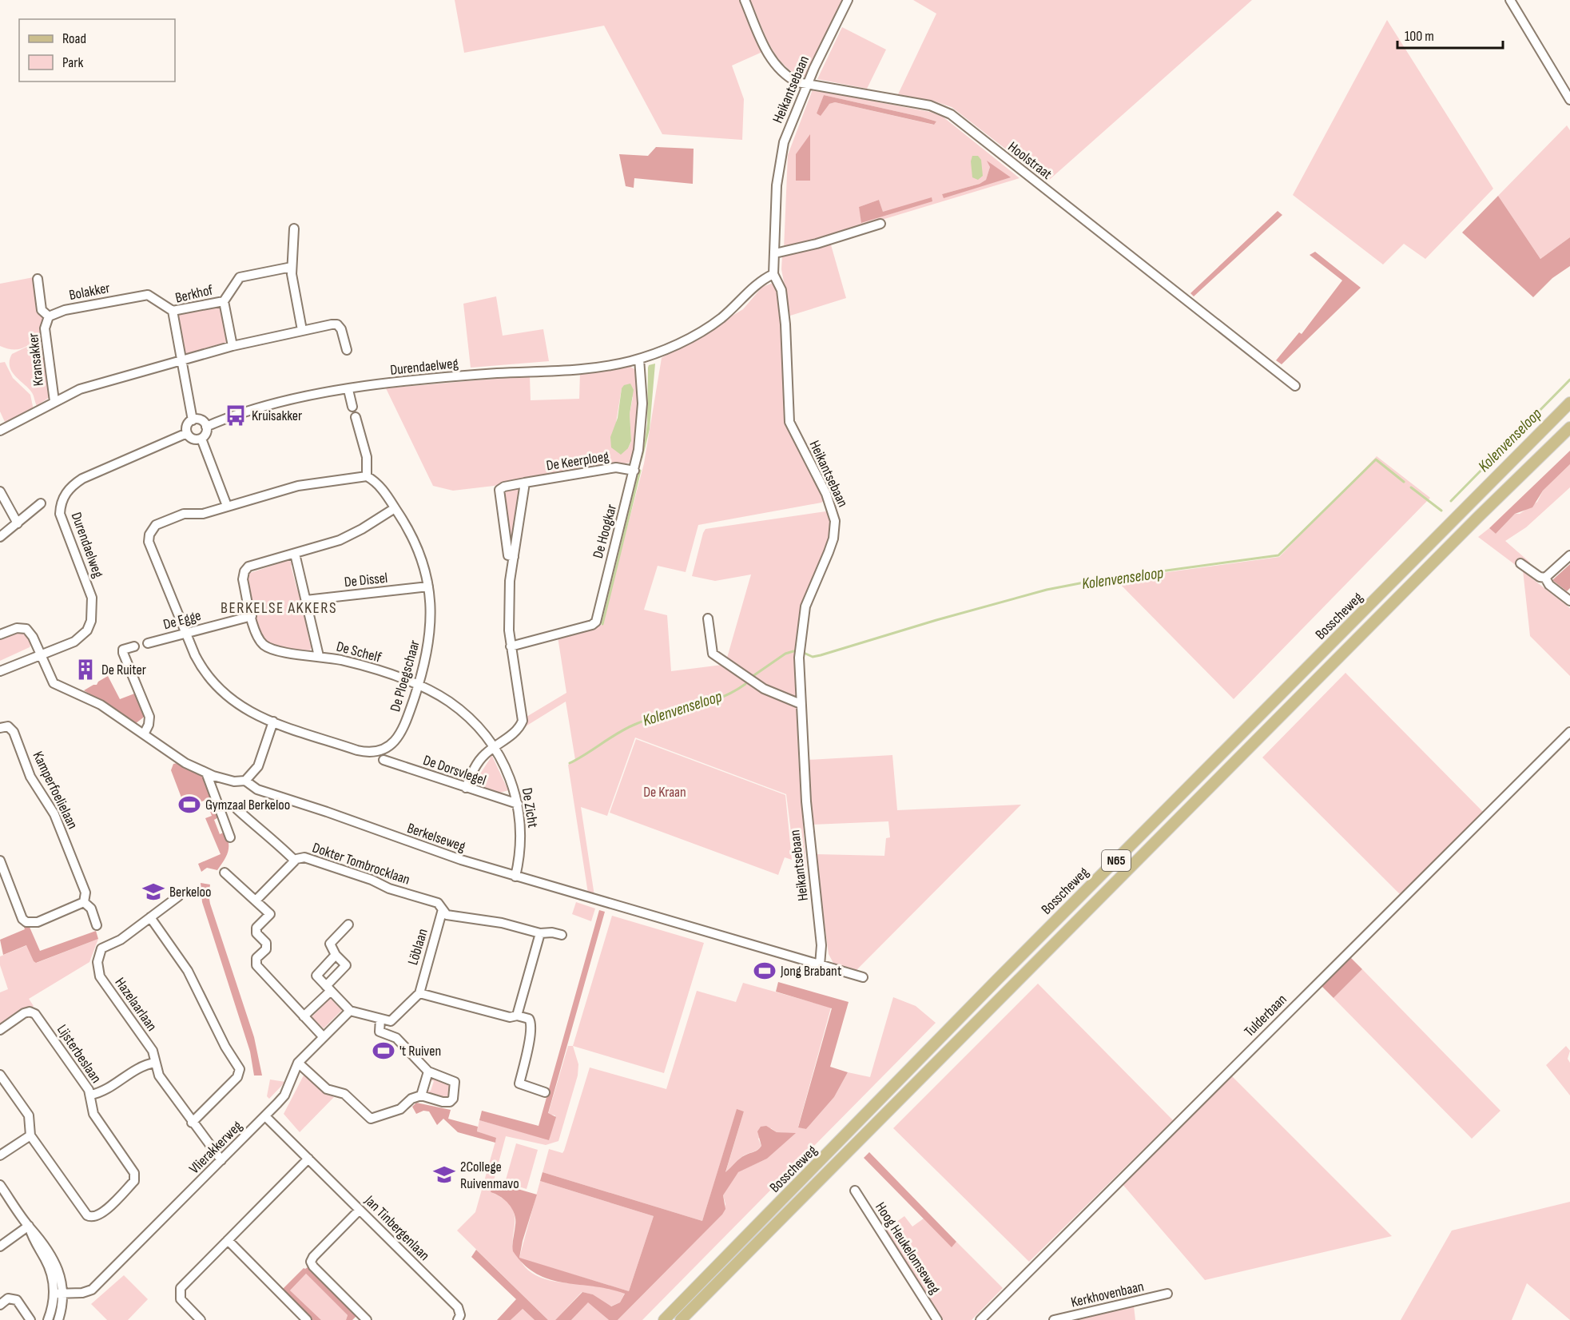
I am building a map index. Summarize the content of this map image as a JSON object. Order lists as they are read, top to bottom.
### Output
{
  "streets": {
    "main road": ["Bosscheweg", "N65"],
    "street": [
      "Heikantsebaan",
      "Hoolstraat",
      "Bolakker",
      "Berkhof",
      "Kransakker",
      "Durendaelweg",
      "De Keerploeg",
      "De Hoogkar",
      "De Dissel",
      "De Egge",
      "De Schelf",
      "De Ploegschaar",
      "De Dorsvlegel",
      "Kamperfoelielaan",
      "De Zicht",
      "Berkelseweg",
      "Dokter Tombrocklaan",
      "Löblaan",
      "Hazelaarlaan",
      "Tulderbaan",
      "Lijsterbeslaan",
      "Vlierakkerweg",
      "Jan Tinbergenlaan",
      "Hoog Heukelomseweg",
      "Kerkhovenbaan"
    ]
  },
  "crossings": [
    ["Heikantsebaan", "Hoolstraat"],
    ["Heikantsebaan", "Durendaelweg"],
    ["Heikantsebaan", "Berkelseweg"],
    ["Bolakker", "Berkhof"],
    ["Bolakker", "Kransakker"],
    ["Durendaelweg", "De Hoogkar"],
    ["Durendaelweg", "Berkelseweg"],
    ["De Keerploeg", "De Hoogkar"],
    ["De Dissel", "De Ploegschaar"],
    ["De Egge", "De Schelf"],
    ["De Egge", "De Ploegschaar"],
    ["De Schelf", "De Ploegschaar"],
    ["De Schelf", "De Zicht"],
    ["De Ploegschaar", "De Zicht"],
    ["De Dorsvlegel", "De Zicht"],
    ["De Zicht", "Berkelseweg"],
    ["Dokter Tombrocklaan", "Löblaan"],
    ["Hazelaarlaan", "Vlierakkerweg"],
    ["Vlierakkerweg", "Jan Tinbergenlaan"]
  ],
  "districts": ["BERKELSE AKKERS"],
  "water": ["Kolenvenseloop"],
  "parks": ["De Kraan"],
  "places": {
    "bus stop": ["Kruisakker"],
    "building": ["De Ruiter"],
    "sports": ["Gymzaal Berkeloo", "Jong Brabant", "'t Ruiven"],
    "school or university": ["Berkeloo", "2College Ruivenmavo"]
  },
  "legend": ["Road", "Park"],
  "scale_bar": "100 m"
}
